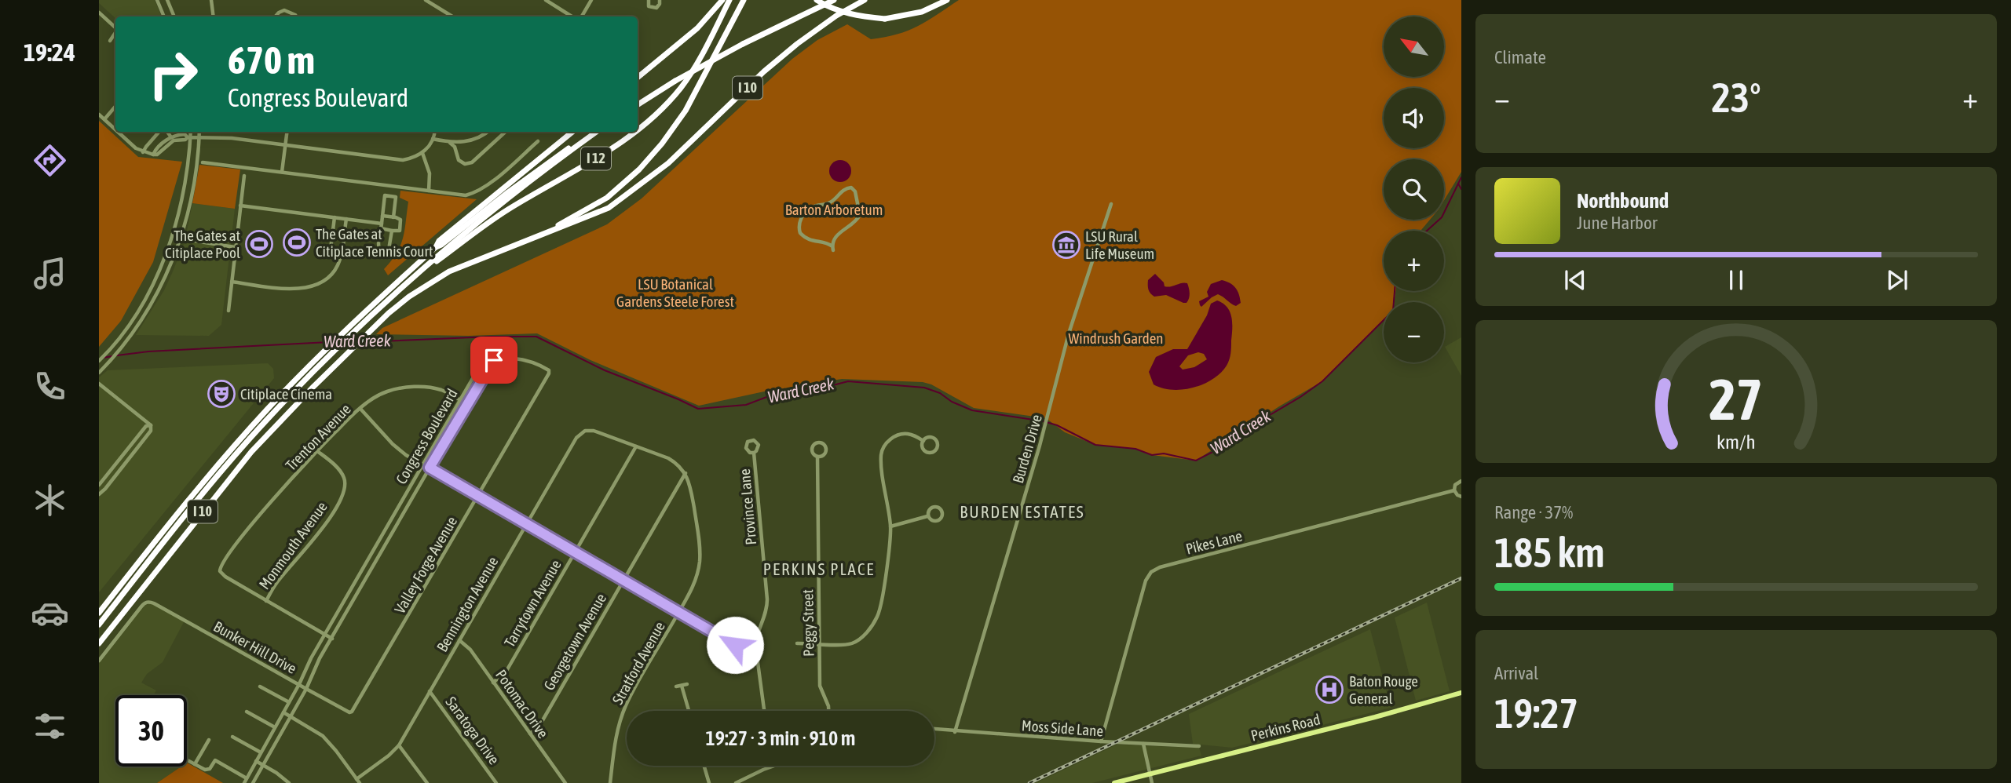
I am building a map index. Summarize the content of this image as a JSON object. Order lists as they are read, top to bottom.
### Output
{
  "streets": {
    "highway": ["I 10", "I 12"],
    "main road": ["Perkins Road"],
    "street": [
      "Congress Boulevard",
      "Trenton Avenue",
      "Burden Drive",
      "Province Lane",
      "Pikes Lane",
      "Monmouth Avenue",
      "Valley Forge Avenue",
      "Tarrytown Avenue",
      "Bennington Avenue",
      "Peggy Street",
      "Georgetown Avenue",
      "Bunker Hill Drive",
      "Stratford Avenue",
      "Potomac Drive",
      "Moss Side Lane",
      "Saratoga Drive"
    ]
  },
  "crossings": [
    ["I 10", "I 12"],
    ["Congress Boulevard", "Trenton Avenue"],
    ["Congress Boulevard", "Valley Forge Avenue"],
    ["Congress Boulevard", "Bunker Hill Drive"],
    ["Trenton Avenue", "Monmouth Avenue"],
    ["Burden Drive", "Moss Side Lane"],
    ["Pikes Lane", "Moss Side Lane"],
    ["Valley Forge Avenue", "Bunker Hill Drive"],
    ["Tarrytown Avenue", "Bennington Avenue"],
    ["Tarrytown Avenue", "Potomac Drive"],
    ["Bennington Avenue", "Potomac Drive"],
    ["Bennington Avenue", "Saratoga Drive"],
    ["Georgetown Avenue", "Stratford Avenue"],
    ["Georgetown Avenue", "Potomac Drive"]
  ],
  "districts": ["BURDEN ESTATES", "PERKINS PLACE"],
  "water": ["Ward Creek"],
  "parks": ["Barton Arboretum", "LSU Botanical Gardens Steele Forest", "Windrush Garden"],
  "places": {
    "sports": ["The Gates at Citiplace Tennis Court", "The Gates at Citiplace Pool"],
    "museum": ["LSU Rural Life Museum"],
    "theatre": ["Citiplace Cinema"],
    "hospital": ["Baton Rouge General"]
  },
  "north": "top left",
  "page": {
    "tabs": "19:24",
    "tile": [
      "Climate",
      ["Range · 37%", "185 km"],
      ["Arrival", "19:27"]
    ],
    "map_buttons": ["+", "−"],
    "turn": ["670 m", "Congress Boulevard"],
    "heat": ["−", "23°", "+"],
    "song": ["Northbound", "June Harbor"],
    "limit": "30",
    "trip": "19:27 · 3 min · 910 m",
    "gauge": ["27", "km/h"]
  }
}
